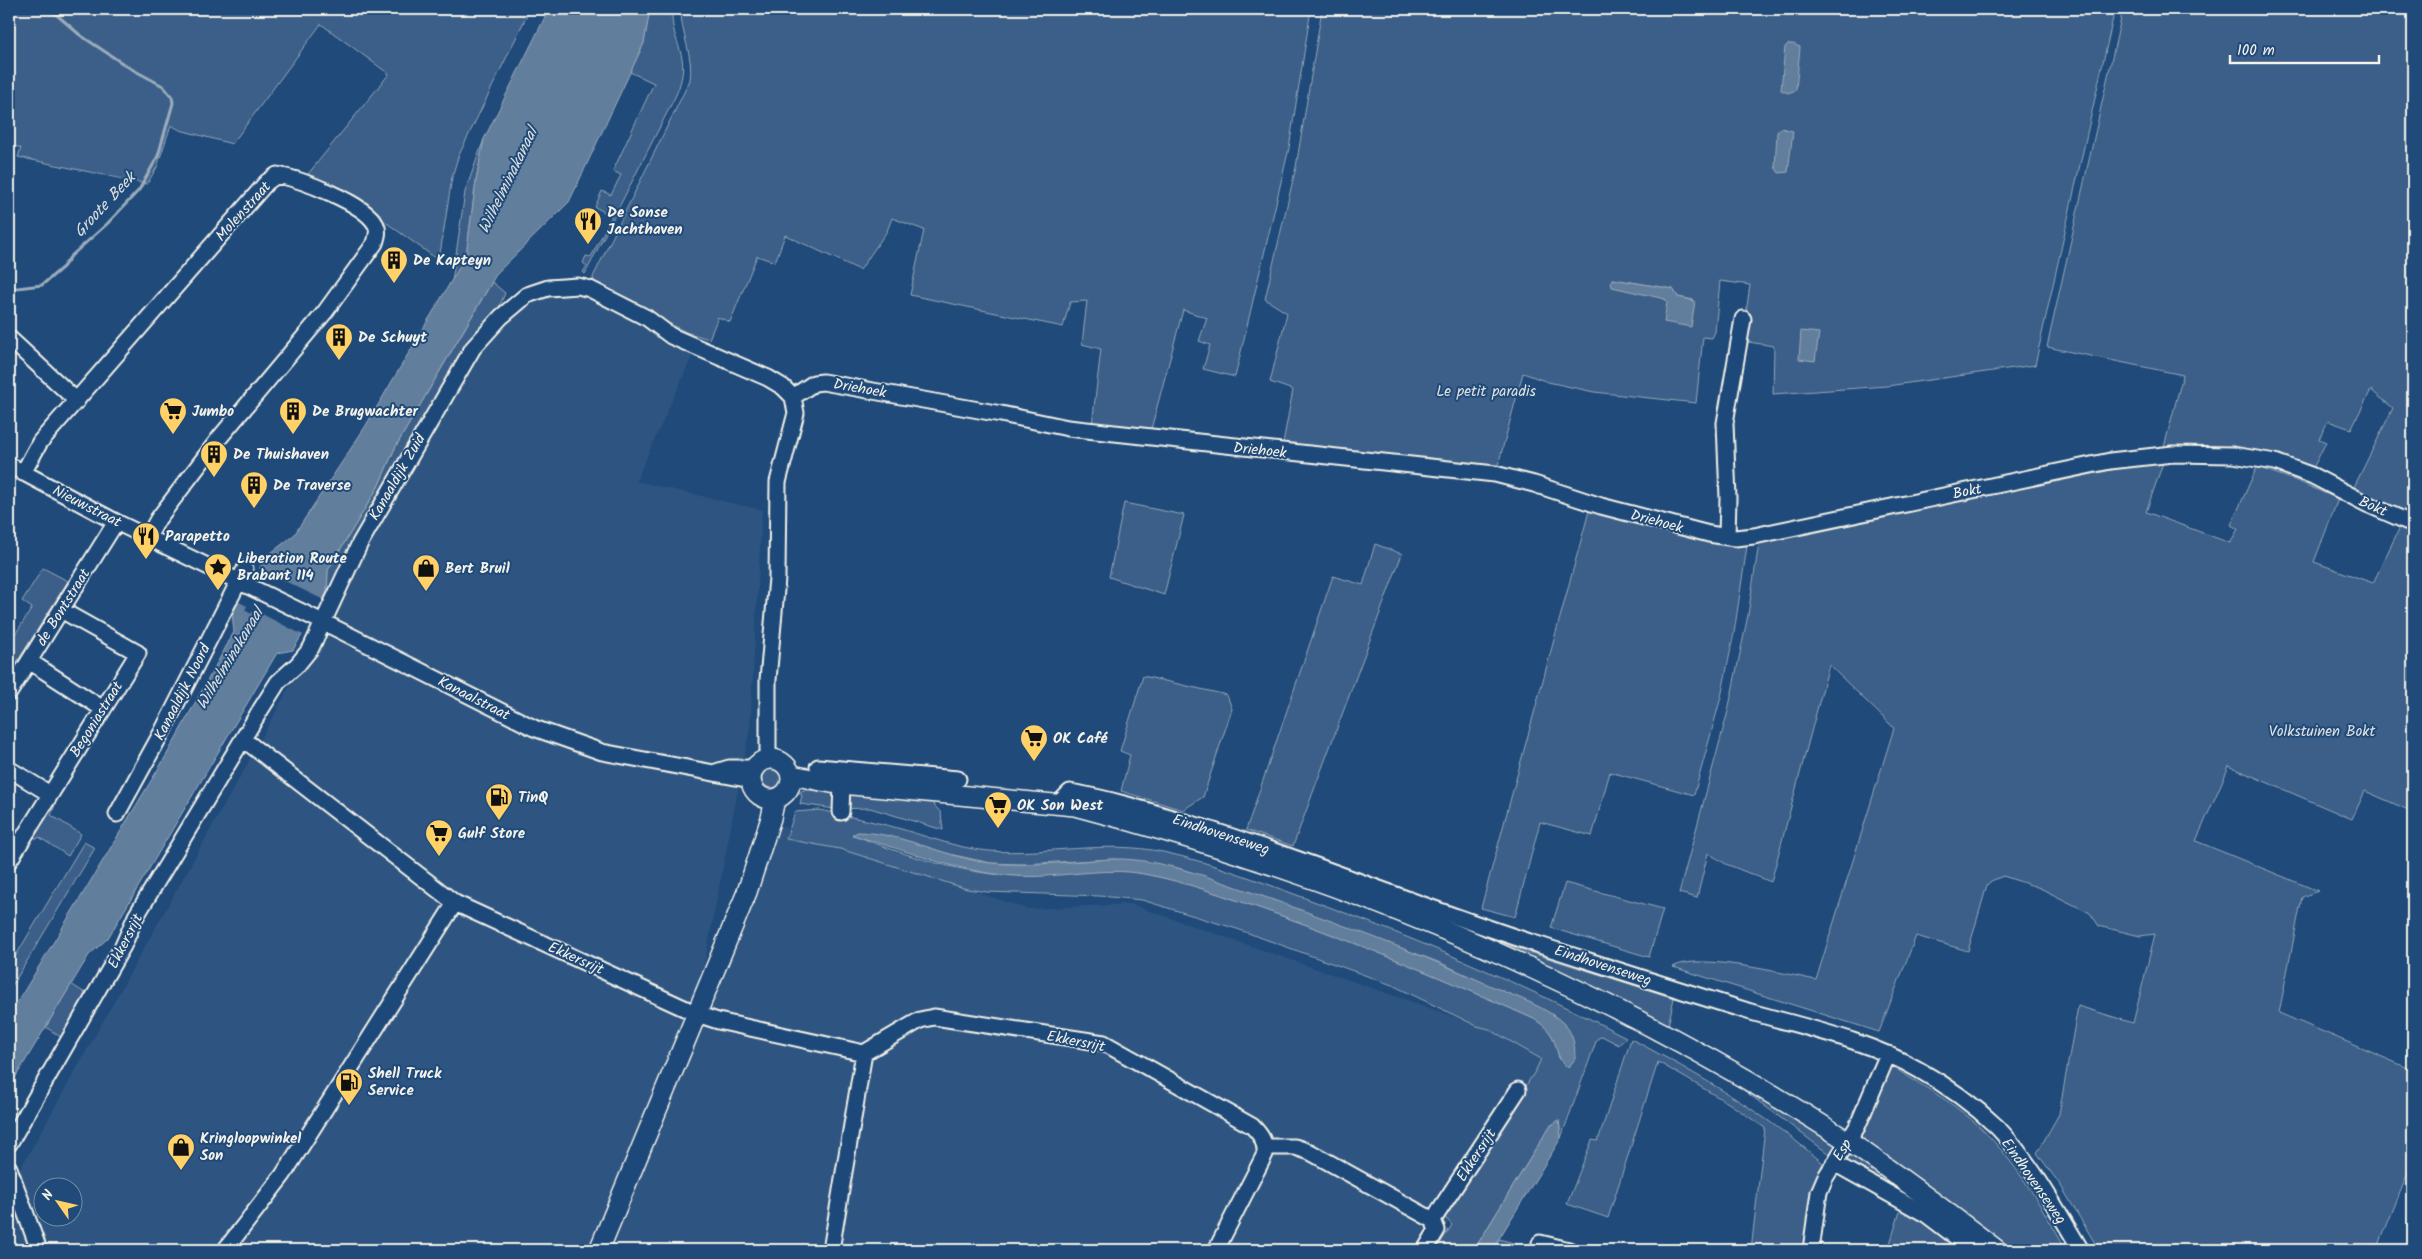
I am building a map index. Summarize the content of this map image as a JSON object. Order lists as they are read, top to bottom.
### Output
{
  "streets": {
    "main road": ["Eindhovenseweg"],
    "street": [
      "Molenstraat",
      "Driehoek",
      "Kanaaldijk Zuid",
      "Bokt",
      "Nieuwstraat",
      "de Bontstraat",
      "Kanaaldijk Noord",
      "Kanaalstraat",
      "Begoniastraat",
      "Ekkersrijt",
      "Esp"
    ]
  },
  "crossings": [
    ["Molenstraat", "Nieuwstraat"],
    ["Driehoek", "Kanaaldijk Zuid"],
    ["Driehoek", "Bokt"],
    ["Kanaaldijk Zuid", "Kanaalstraat"],
    ["Kanaaldijk Zuid", "Ekkersrijt"],
    ["Nieuwstraat", "de Bontstraat"],
    ["Nieuwstraat", "Kanaaldijk Noord"],
    ["Nieuwstraat", "Kanaalstraat"],
    ["de Bontstraat", "Begoniastraat"],
    ["Kanaaldijk Noord", "Kanaalstraat"],
    ["Kanaalstraat", "Ekkersrijt"],
    ["Eindhovenseweg", "Esp"]
  ],
  "water": ["Wilhelminakanaal", "Groote Beek"],
  "parks": ["Le petit paradis", "Volkstuinen Bokt"],
  "places": {
    "restaurant": ["De Sonse Jachthaven", "Parapetto"],
    "building": [
      "De Kapteyn",
      "De Schuyt",
      "De Brugwachter",
      "De Thuishaven",
      "De Traverse"
    ],
    "supermarket": [
      "Jumbo",
      "OK Café",
      "OK Son West",
      "Gulf Store"
    ],
    "place": ["Liberation Route Brabant 114"],
    "shop": ["Bert Bruil", "Kringloopwinkel Son"],
    "fuel station": ["TinQ", "Shell Truck Service"]
  },
  "scale_bar": "100 m",
  "north": "top left"
}
